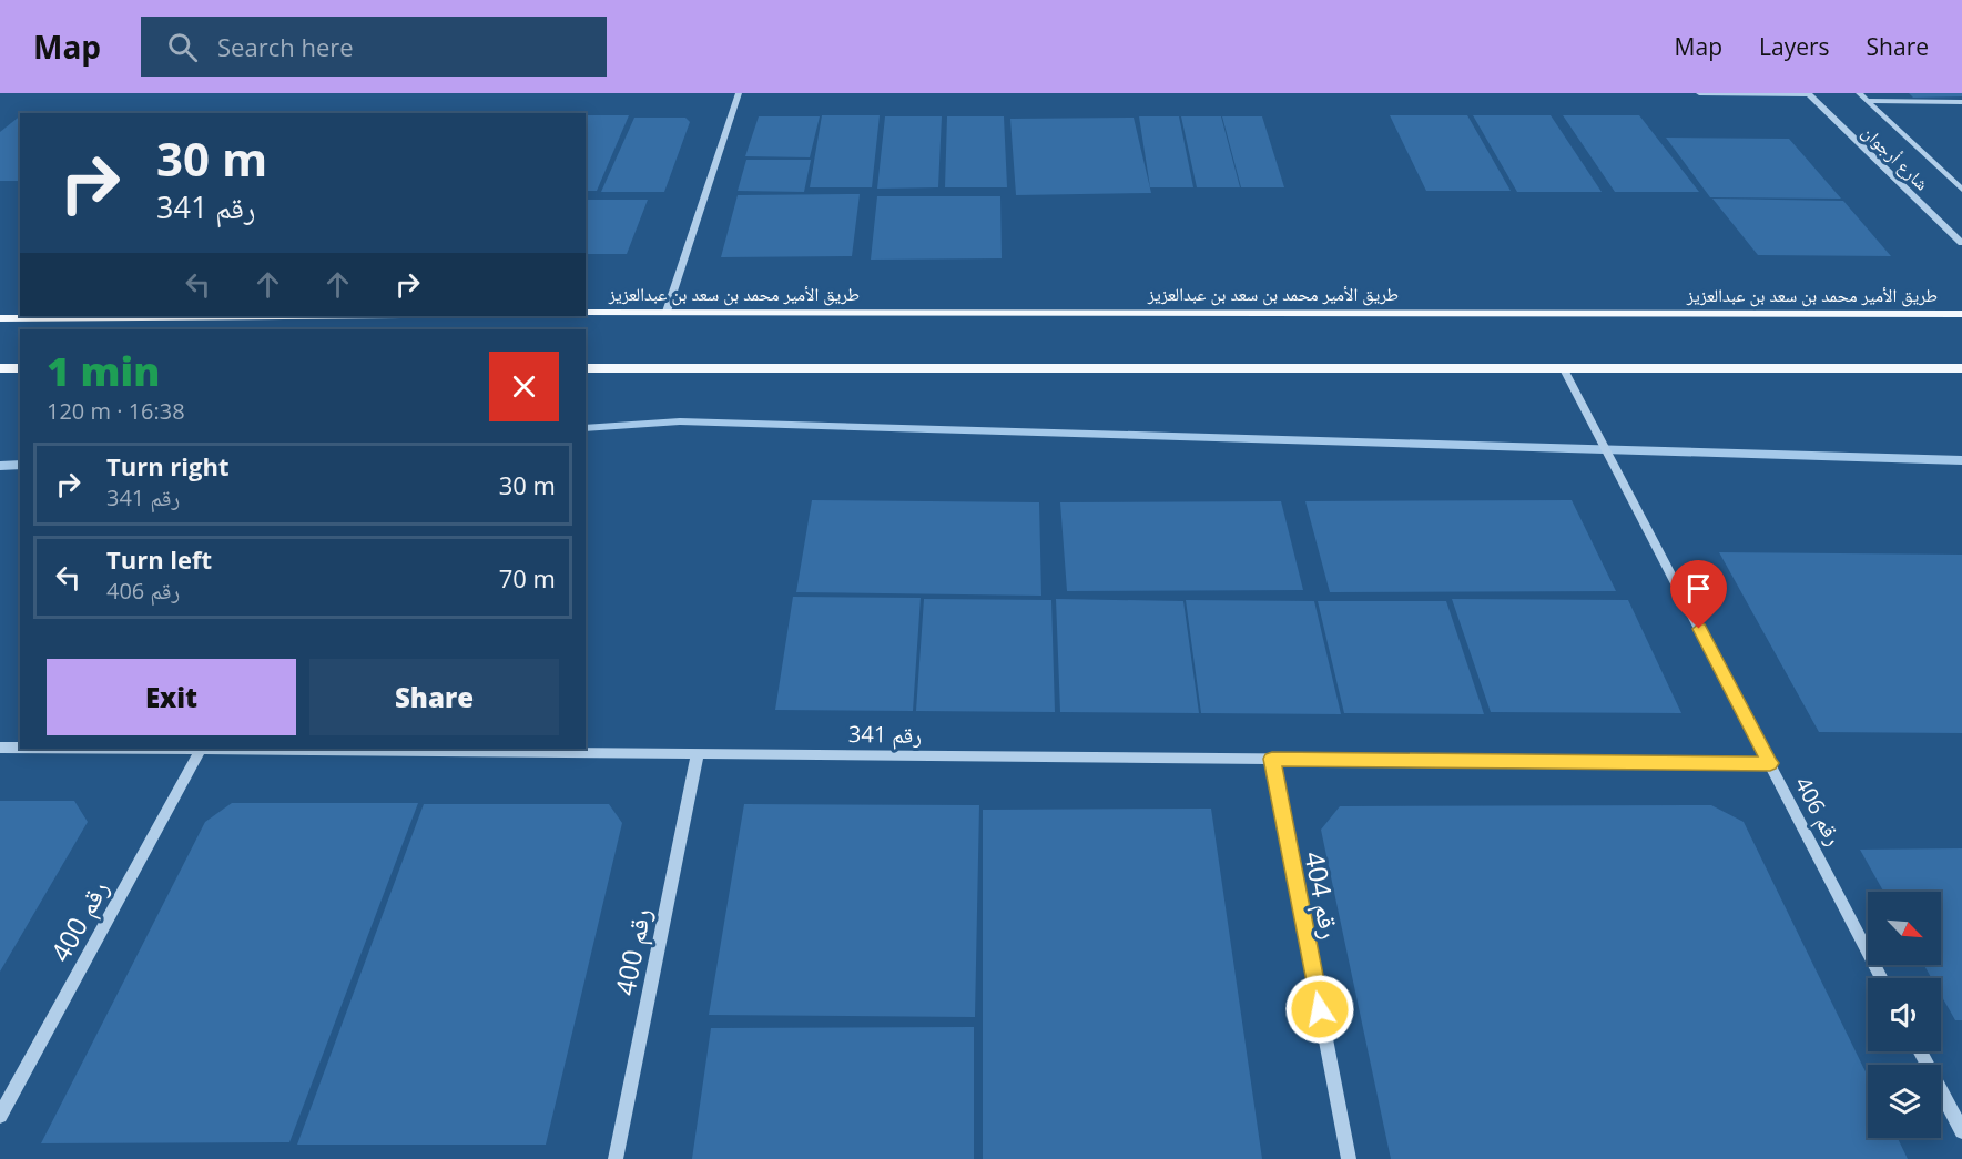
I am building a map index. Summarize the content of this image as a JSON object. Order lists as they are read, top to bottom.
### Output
{
  "streets": {
    "main road": ["طريق الأمير محمد بن سعد بن عبدالعزيز"],
    "street": [
      "شارع أرجوان",
      "رقم 341",
      "رقم 406",
      "رقم 404",
      "رقم 400"
    ]
  },
  "crossings": [
    ["رقم 341", "رقم 406"],
    ["رقم 341", "رقم 404"],
    ["رقم 341", "رقم 400"]
  ],
  "north": "bottom right",
  "page": {
    "header": "Map",
    "search": "Search here",
    "nav": ["Map", "Layers", "Share"],
    "turn": ["30 m", "رقم 341"],
    "heading": ["1 min", "120 m · 16:38"],
    "list": [
      {
        "name": "Turn right",
        "note": "رقم 341",
        "value": "30 m"
      },
      {
        "name": "Turn left",
        "note": "رقم 406",
        "value": "70 m"
      }
    ],
    "buttons": ["Exit", "Share"]
  }
}
